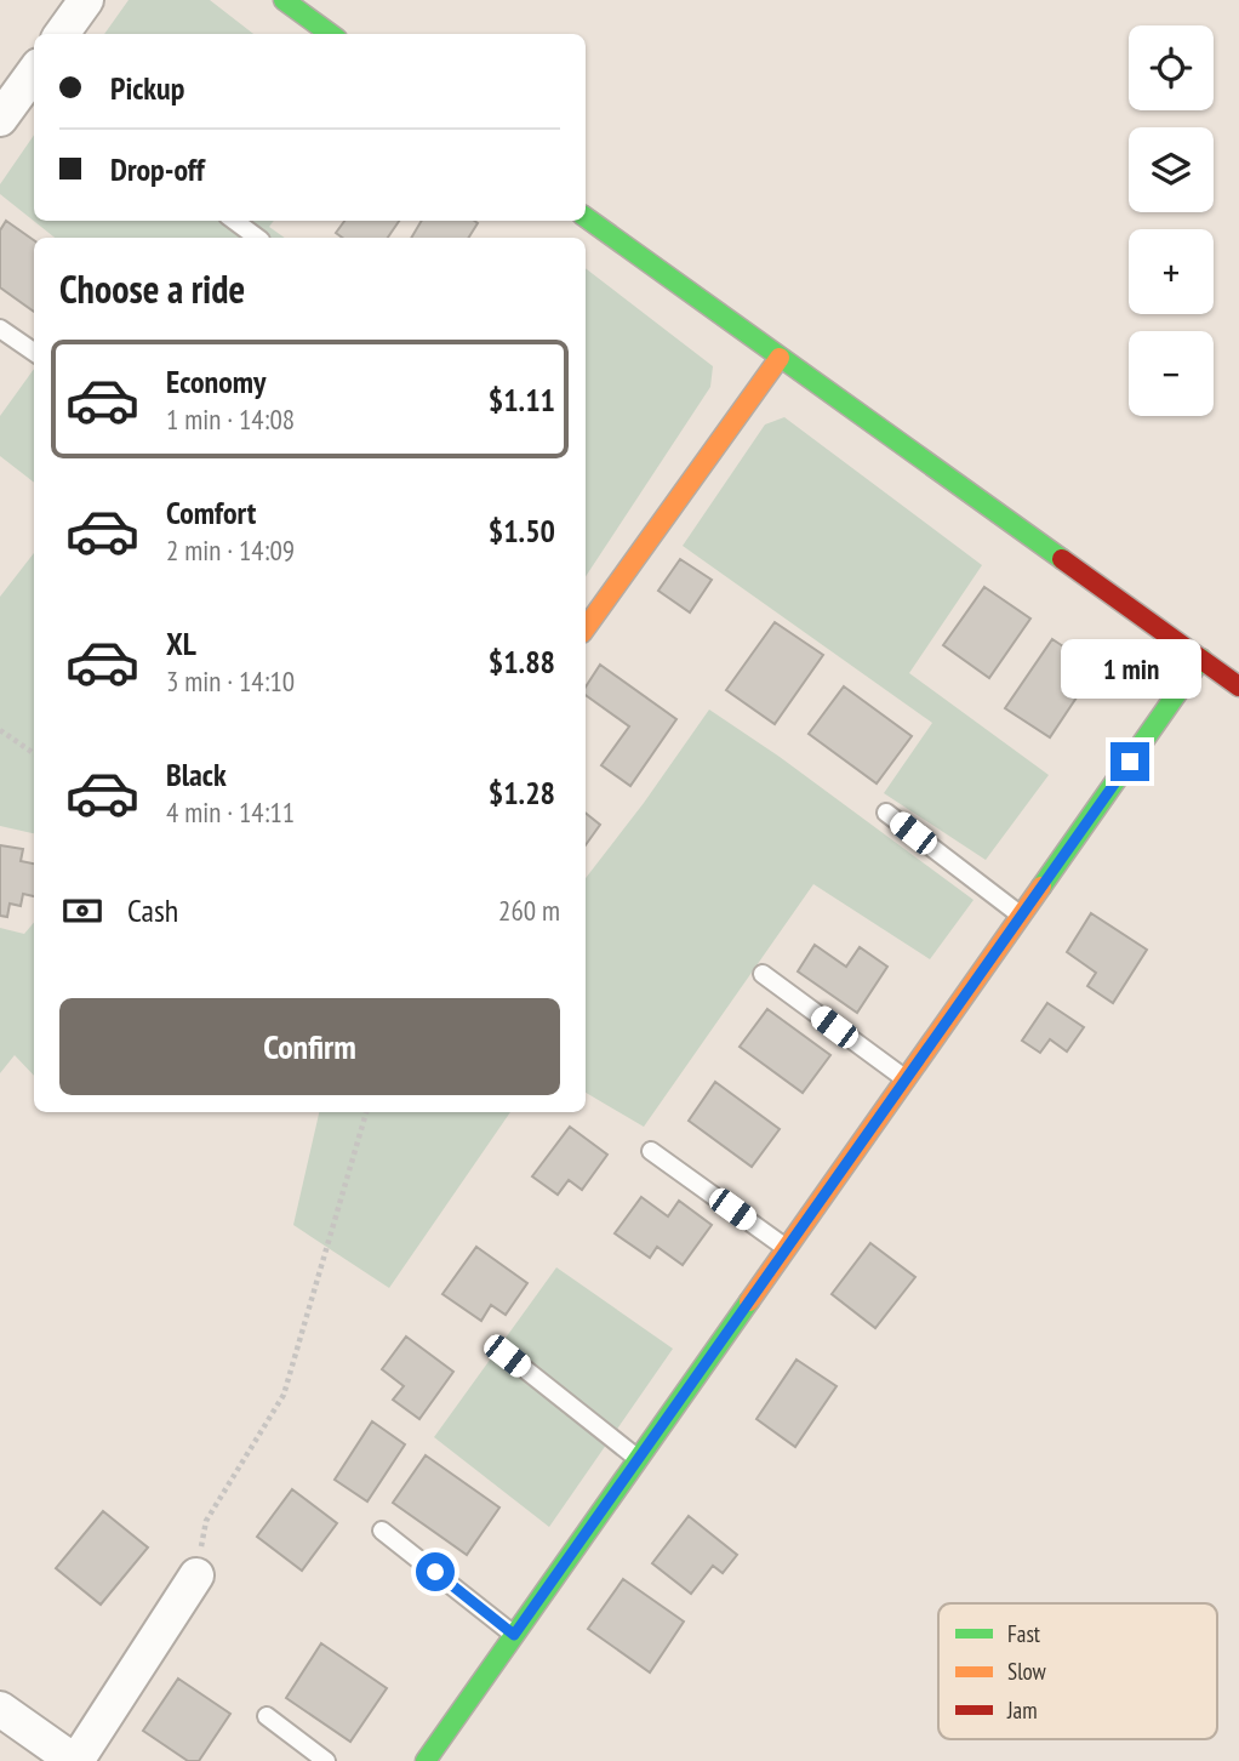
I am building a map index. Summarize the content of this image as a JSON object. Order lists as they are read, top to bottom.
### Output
{
  "legend": ["Fast", "Slow", "Jam"],
  "page": {
    "map_buttons": ["+", "−"],
    "banner": ["Pickup", "Drop-off"],
    "heading": "Choose a ride",
    "list": [
      {
        "name": "Economy",
        "note": "1 min · 14:08",
        "value": "$1.11"
      },
      {
        "name": "Comfort",
        "note": "2 min · 14:09",
        "value": "$1.50"
      },
      {
        "name": "XL",
        "note": "3 min · 14:10",
        "value": "$1.88"
      },
      {
        "name": "Black",
        "note": "4 min · 14:11",
        "value": "$1.28"
      }
    ],
    "bubble": "1 min",
    "pay": ["Cash", "260 m"],
    "buttons": "Confirm"
  }
}
